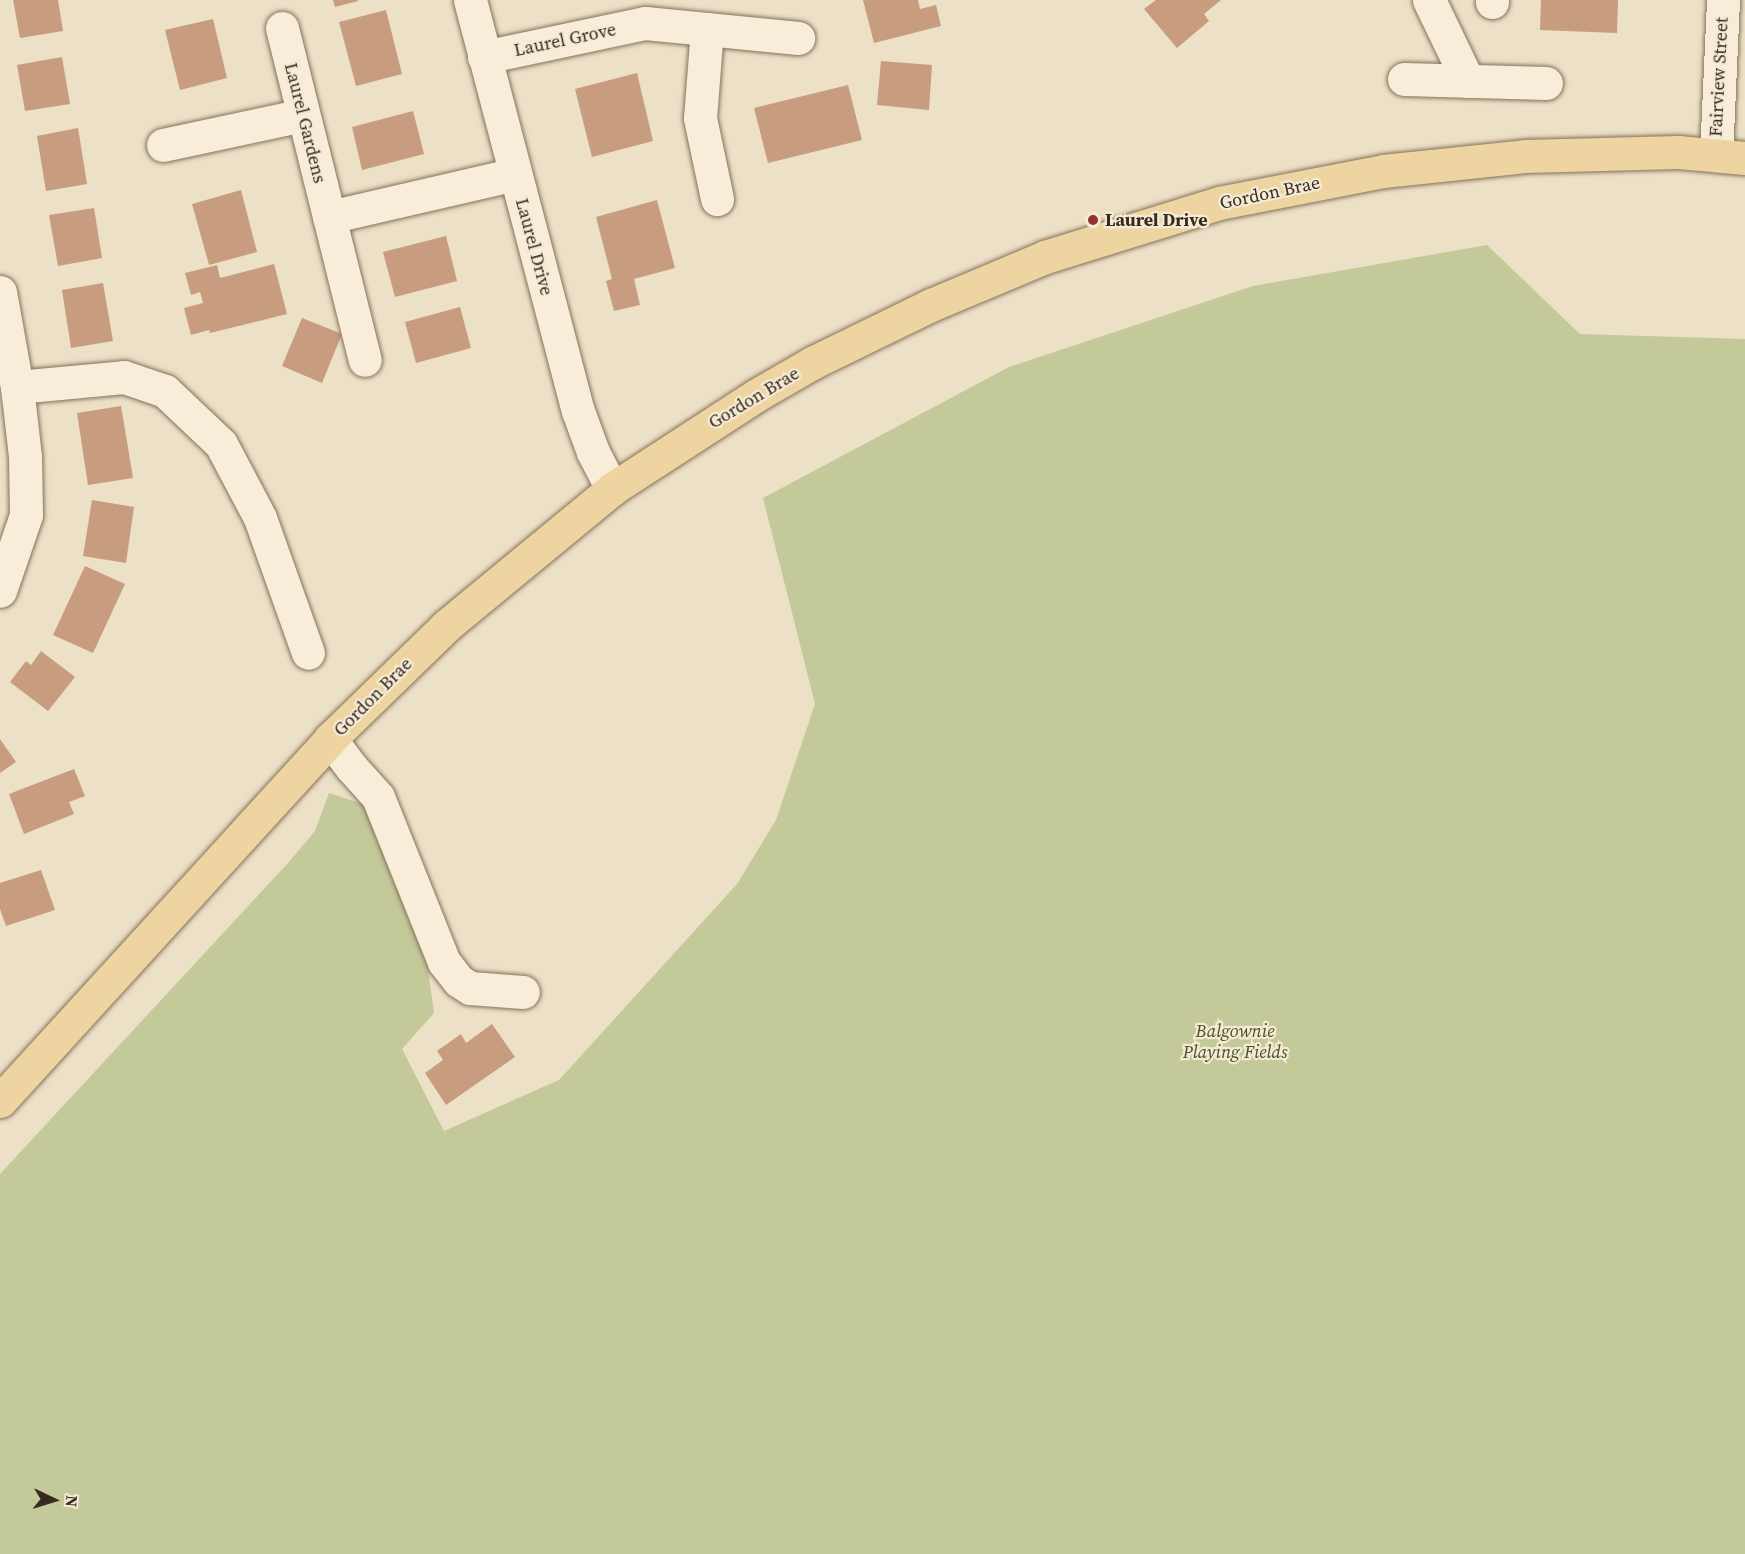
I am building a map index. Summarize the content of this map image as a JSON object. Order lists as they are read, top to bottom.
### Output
{
  "streets": {
    "main road": ["Gordon Brae"],
    "street": [
      "Laurel Grove",
      "Fairview Street",
      "Laurel Gardens",
      "Laurel Drive"
    ]
  },
  "crossings": [
    ["Laurel Grove", "Laurel Drive"],
    ["Fairview Street", "Gordon Brae"],
    ["Gordon Brae", "Laurel Drive"]
  ],
  "parks": ["Balgownie Playing Fields"],
  "places": ["Laurel Drive"],
  "north": "right"
}
